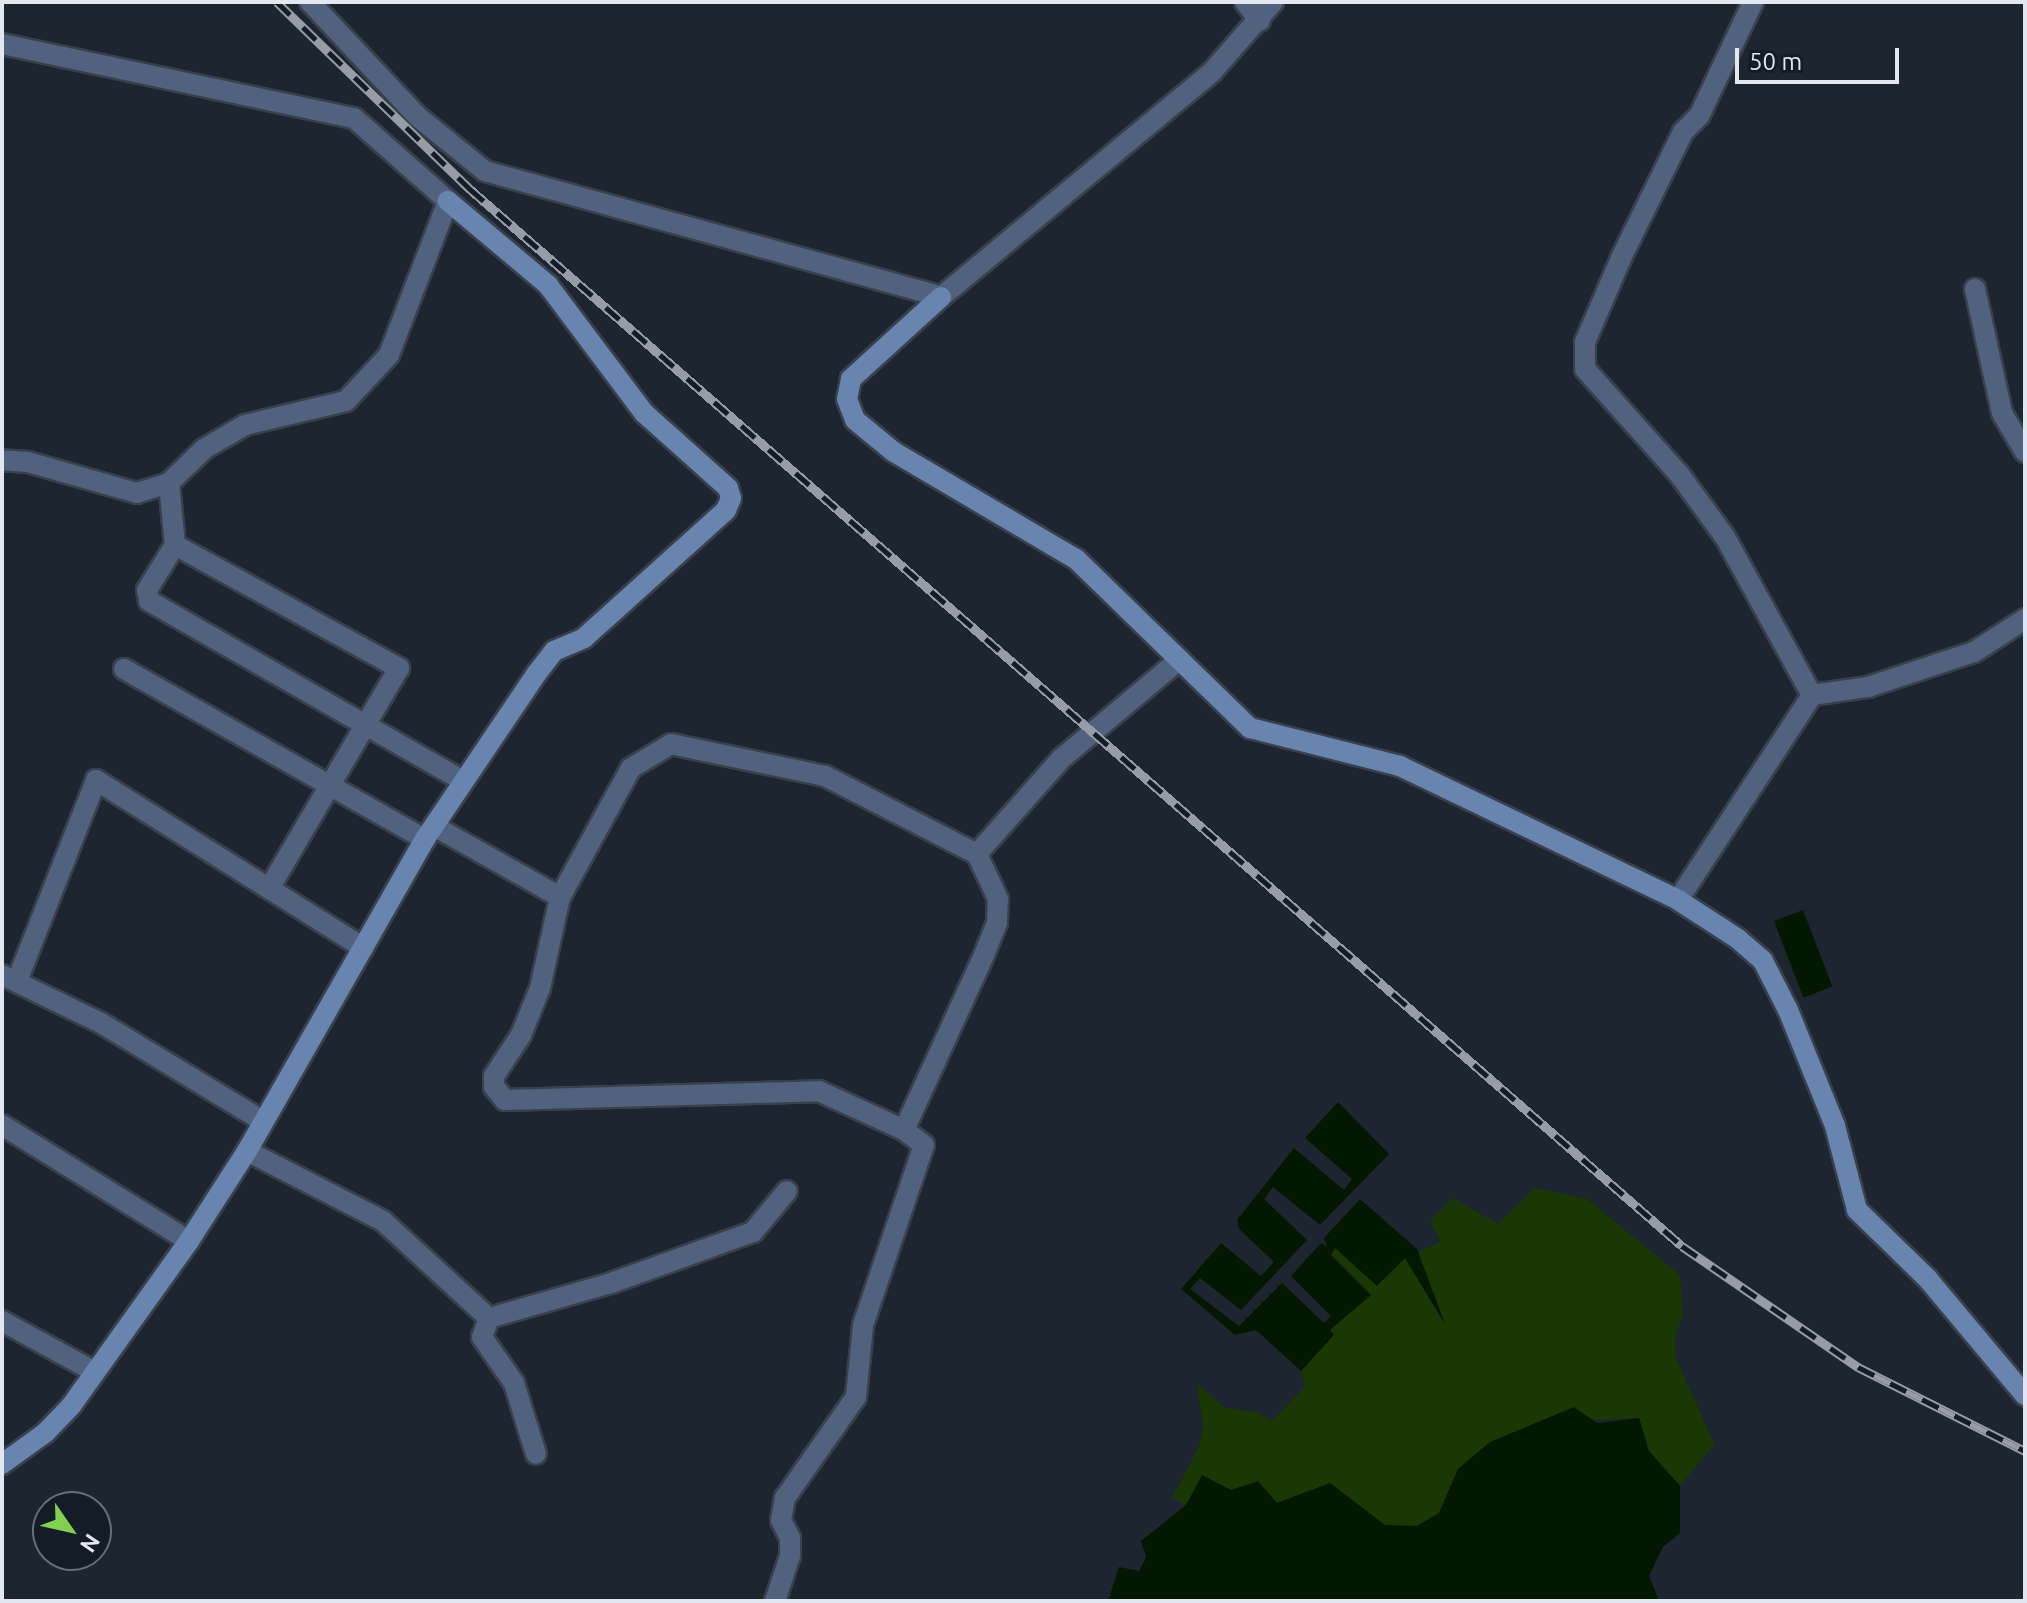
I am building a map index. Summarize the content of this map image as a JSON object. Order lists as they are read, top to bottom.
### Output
{
  "scale_bar": "50 m",
  "north": "bottom right"
}
